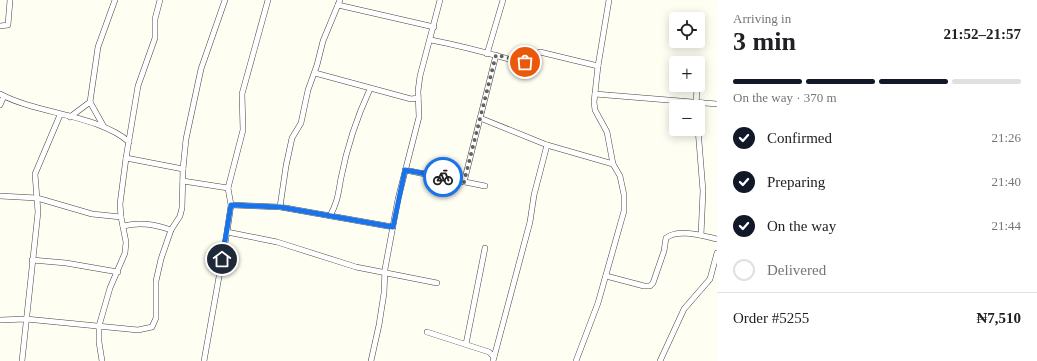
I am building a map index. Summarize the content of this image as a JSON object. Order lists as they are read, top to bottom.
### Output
{
  "page": {
    "heading": ["3 min", "Arriving in", "21:52–21:57"],
    "panel": ["Order #5255", "₦7,510"],
    "map_buttons": ["+", "−"],
    "bar": "On the way · 370 m",
    "list": [
      ["Confirmed", "21:26"],
      ["Preparing", "21:40"],
      ["On the way", "21:44"],
      "Delivered"
    ]
  }
}
